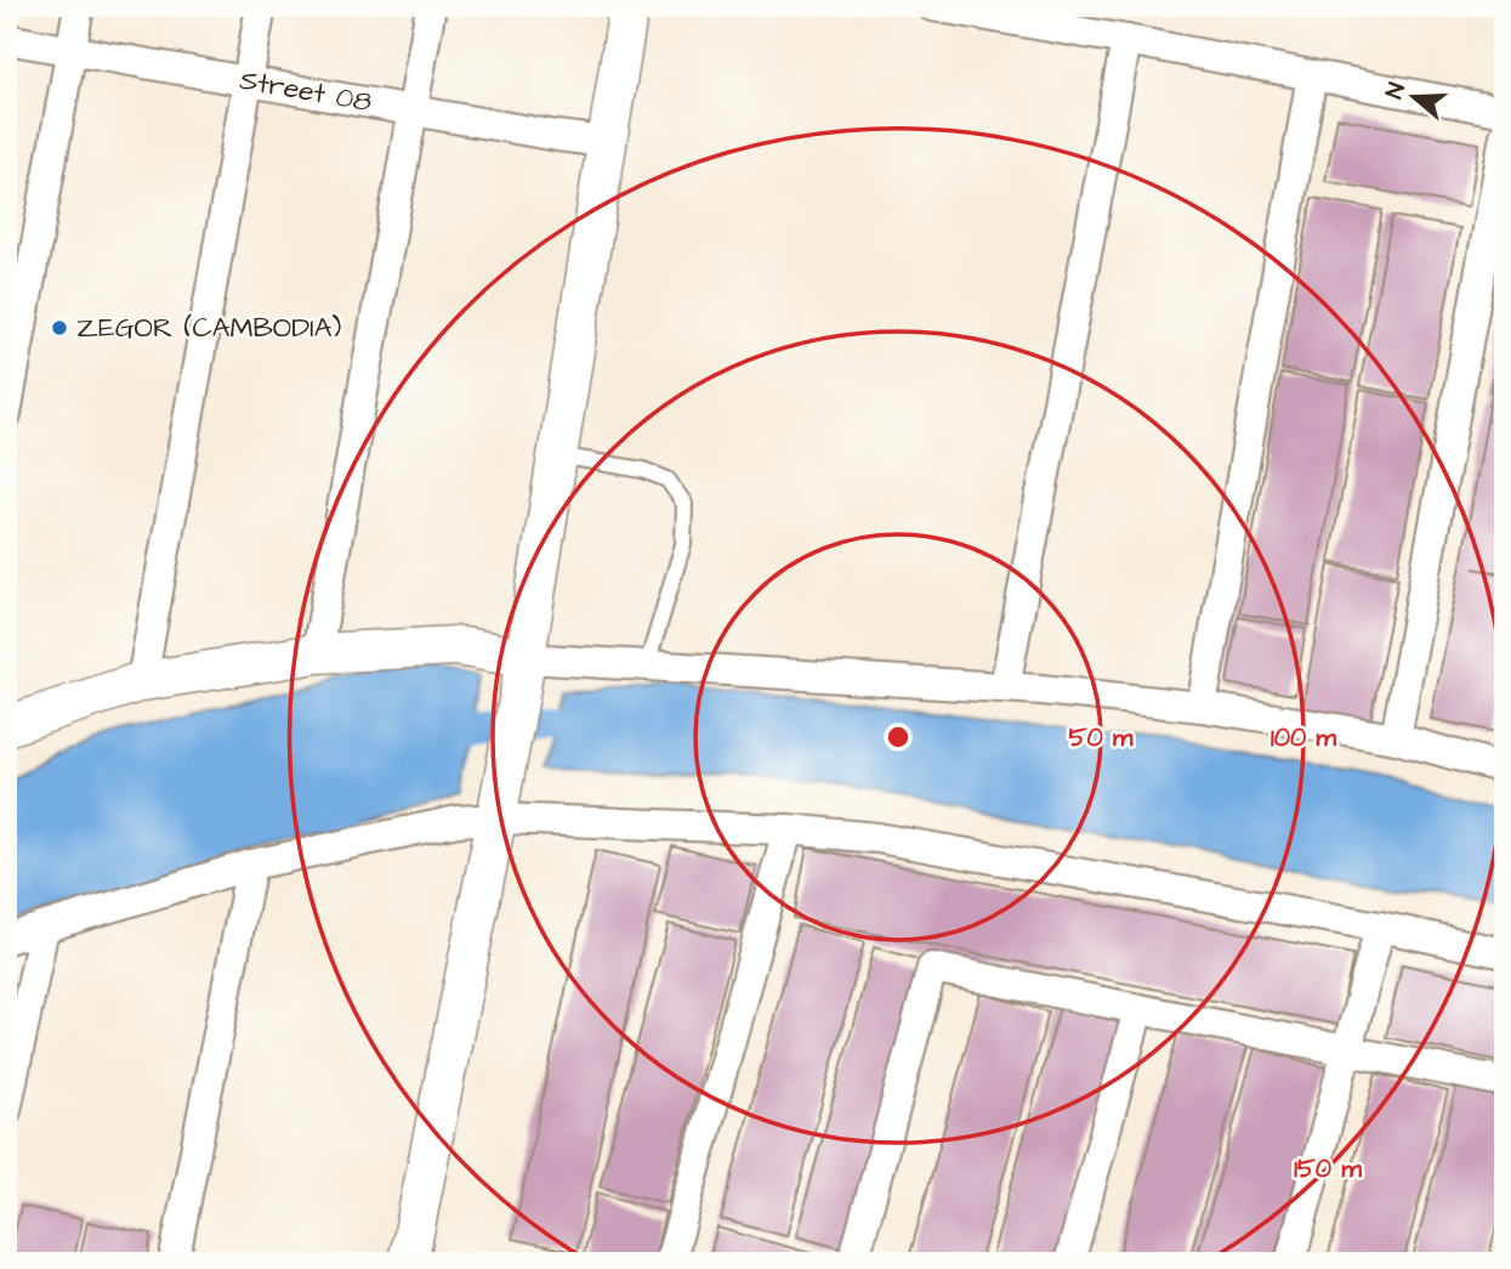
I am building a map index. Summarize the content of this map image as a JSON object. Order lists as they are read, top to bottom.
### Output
{
  "streets": {
    "street": ["Street 08"]
  },
  "places": ["ZEGOR (CAMBODIA)"],
  "north": "left",
  "rings": ["50 m", "100 m", "150 m"]
}
